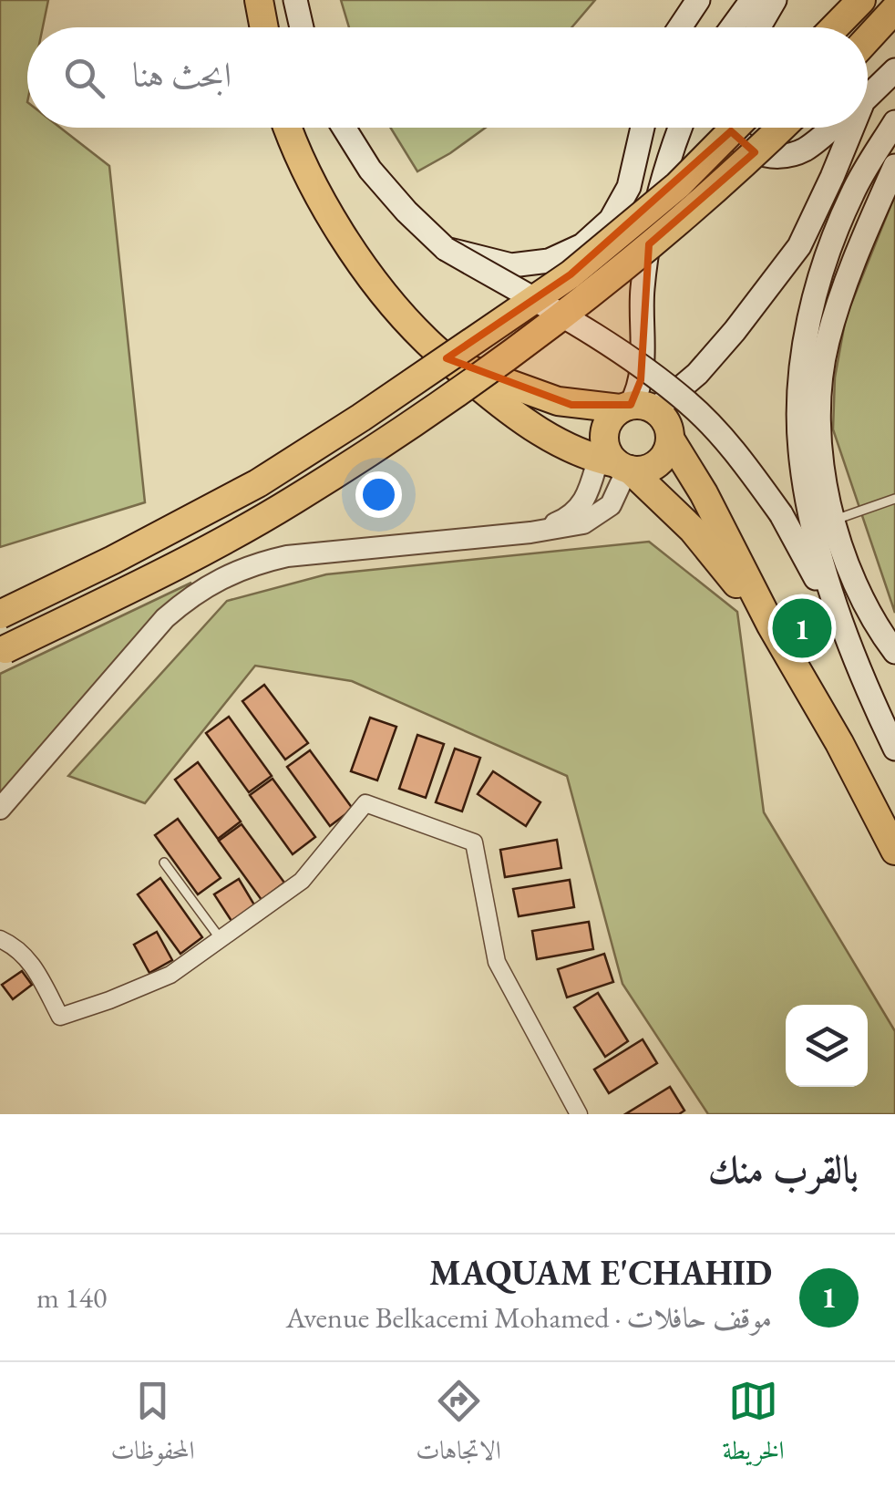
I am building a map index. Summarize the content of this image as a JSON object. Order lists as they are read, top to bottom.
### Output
{
  "page": {
    "search": "ابحث هنا",
    "pins": "1",
    "heading": "بالقرب منك",
    "list": [
      {
        "mark": "1",
        "name": "MAQUAM E'CHAHID",
        "note": "موقف حافلات · Avenue Belkacemi Mohamed",
        "value": "140 m"
      }
    ],
    "nav": ["الخريطة", "الاتجاهات", "المحفوظات"]
  }
}
